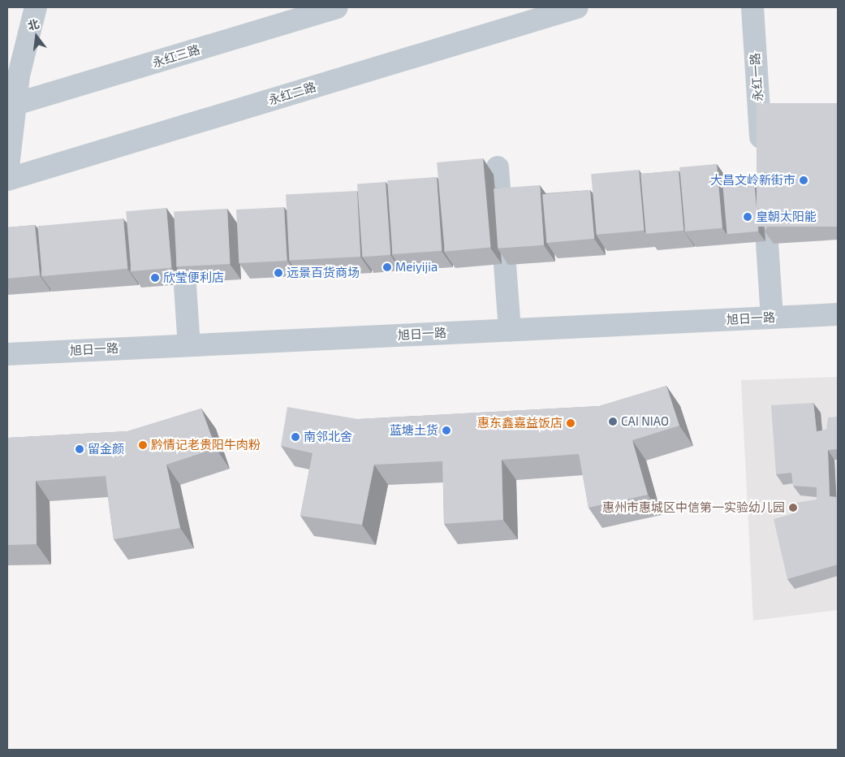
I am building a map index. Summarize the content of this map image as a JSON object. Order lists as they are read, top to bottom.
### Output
{
  "streets": {
    "street": [
      "永红三路",
      "永红一路",
      "永红二路",
      "旭日一路"
    ]
  },
  "places": [
    "大昌文岭新街市",
    "皇朝太阳能",
    "Meiyijia",
    "远景百货商场",
    "欣莹便利店",
    "CAI NIAO",
    "惠东鑫嘉益饭店",
    "蓝塘土货",
    "南邻北舍",
    "黔情记老贵阳牛肉粉",
    "留金颜",
    "惠州市惠城区中信第一实验幼儿园"
  ],
  "north": "top"
}
